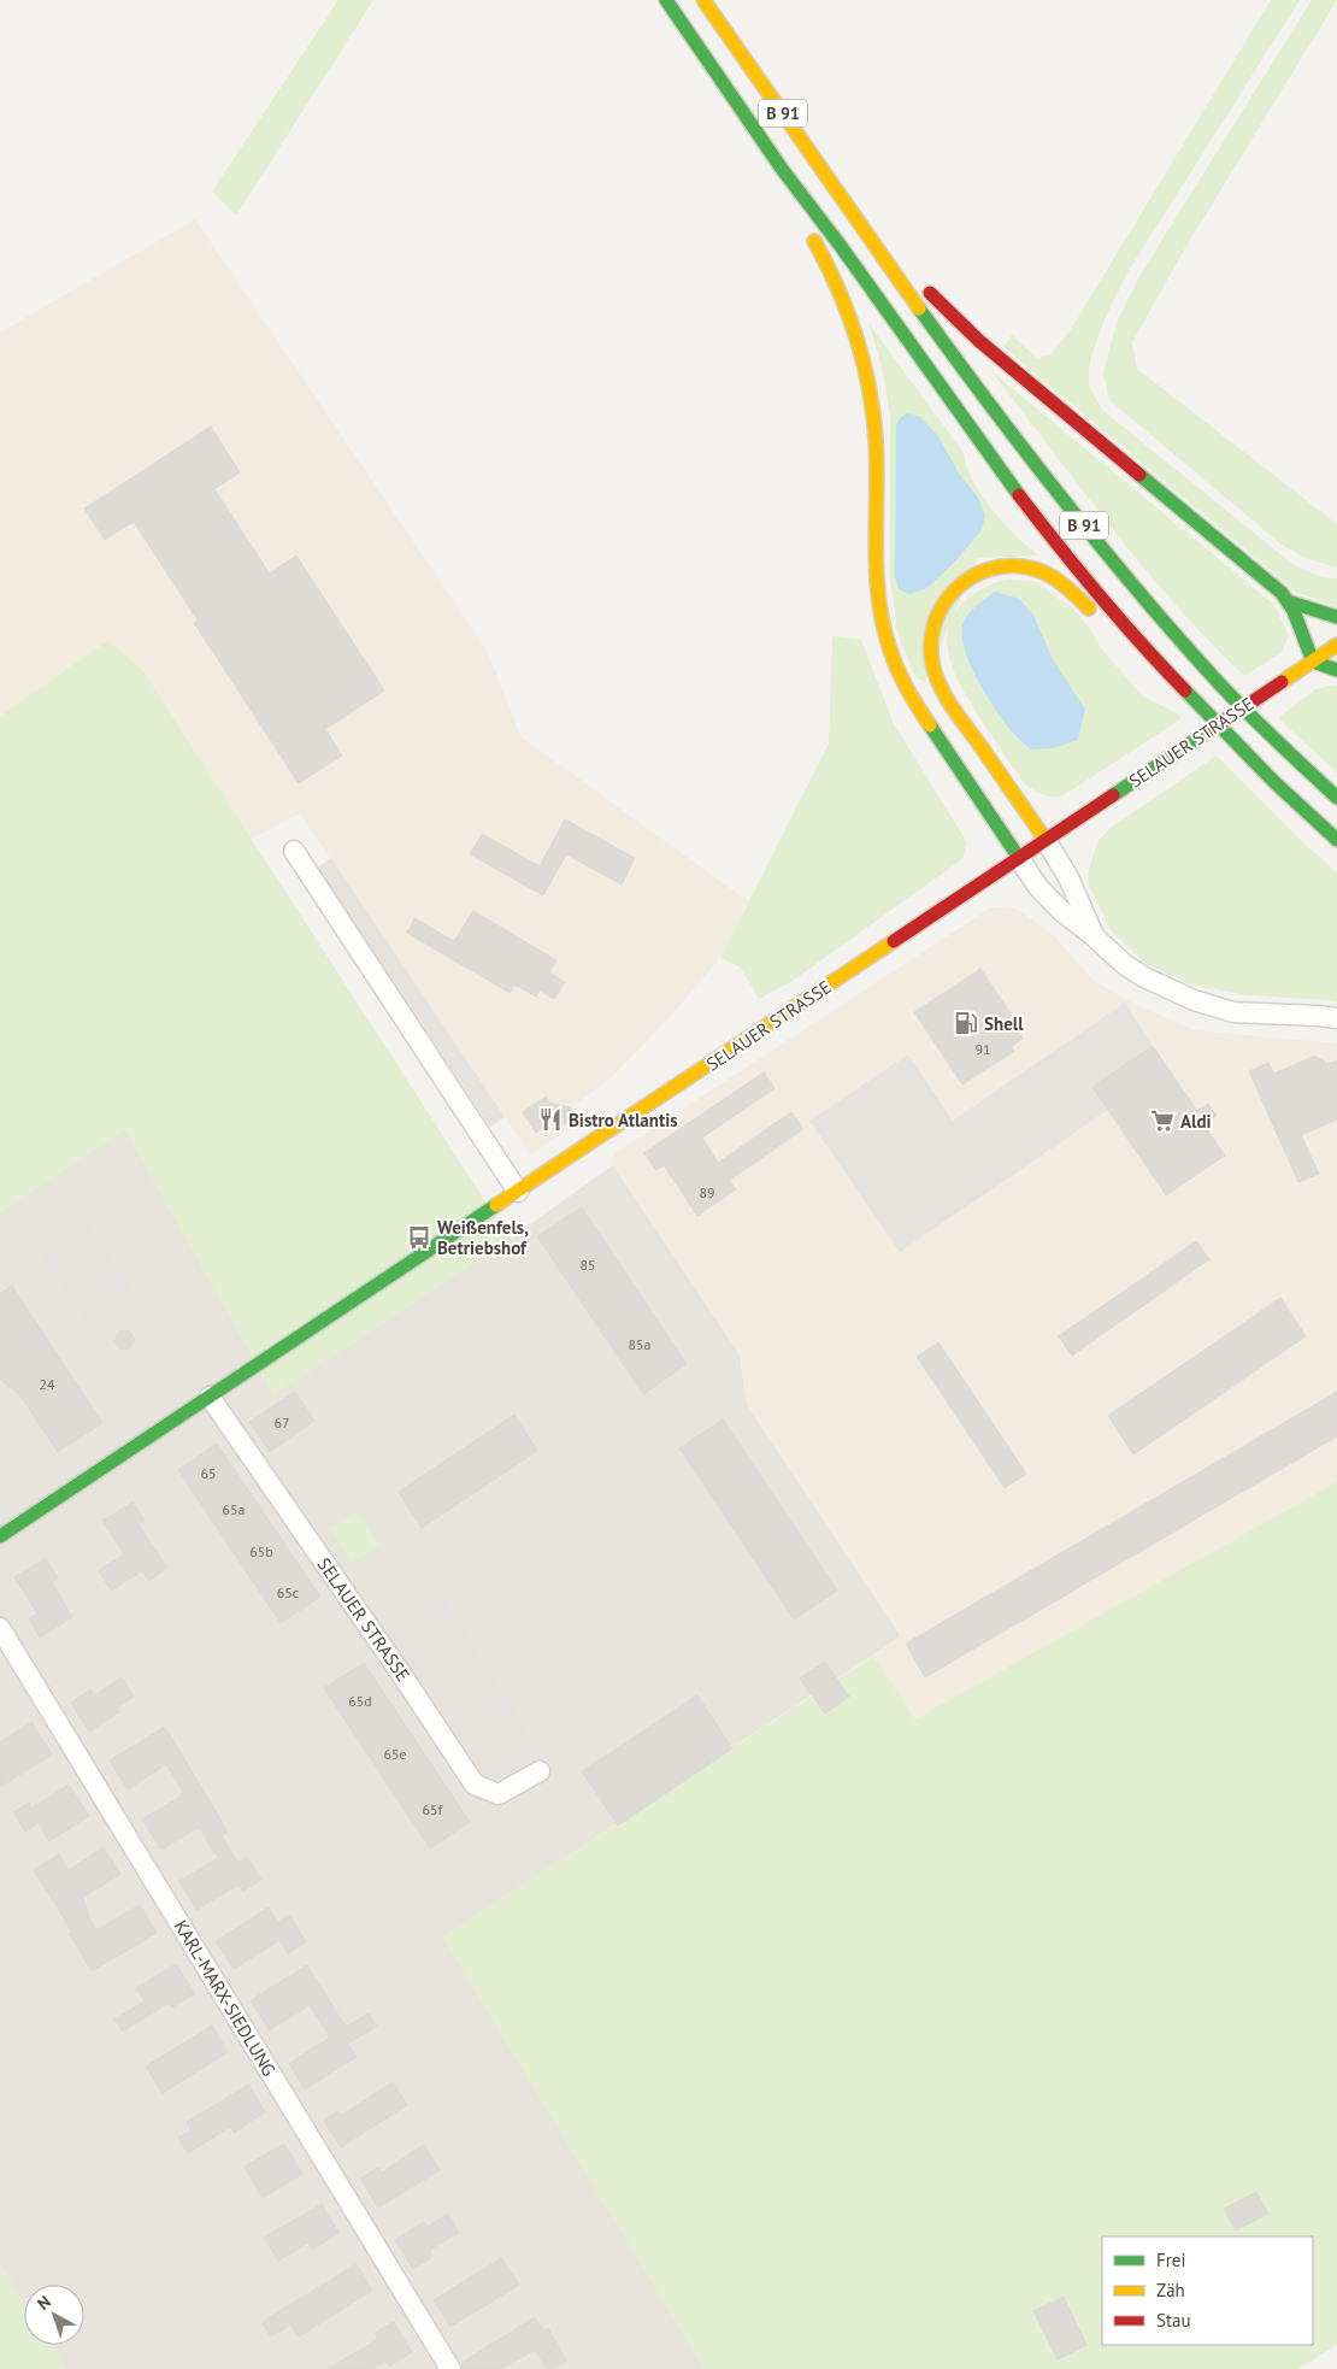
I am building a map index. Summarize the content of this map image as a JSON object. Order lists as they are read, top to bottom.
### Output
{
  "streets": {
    "main road": ["B 91", "SELAUER STRASSE"],
    "street": ["KARL-MARX-SIEDLUNG"]
  },
  "places": {
    "fuel station": ["Shell"],
    "restaurant": ["Bistro Atlantis"],
    "supermarket": ["Aldi"],
    "bus stop": ["Weißenfels, Betriebshof"]
  },
  "house_numbers": [
    "91",
    "89",
    "85",
    "85a",
    "24",
    "67",
    "65",
    "65a",
    "65b",
    "65c",
    "65d",
    "65e",
    "65f"
  ],
  "legend": ["Frei", "Zäh", "Stau"],
  "north": "top left"
}
